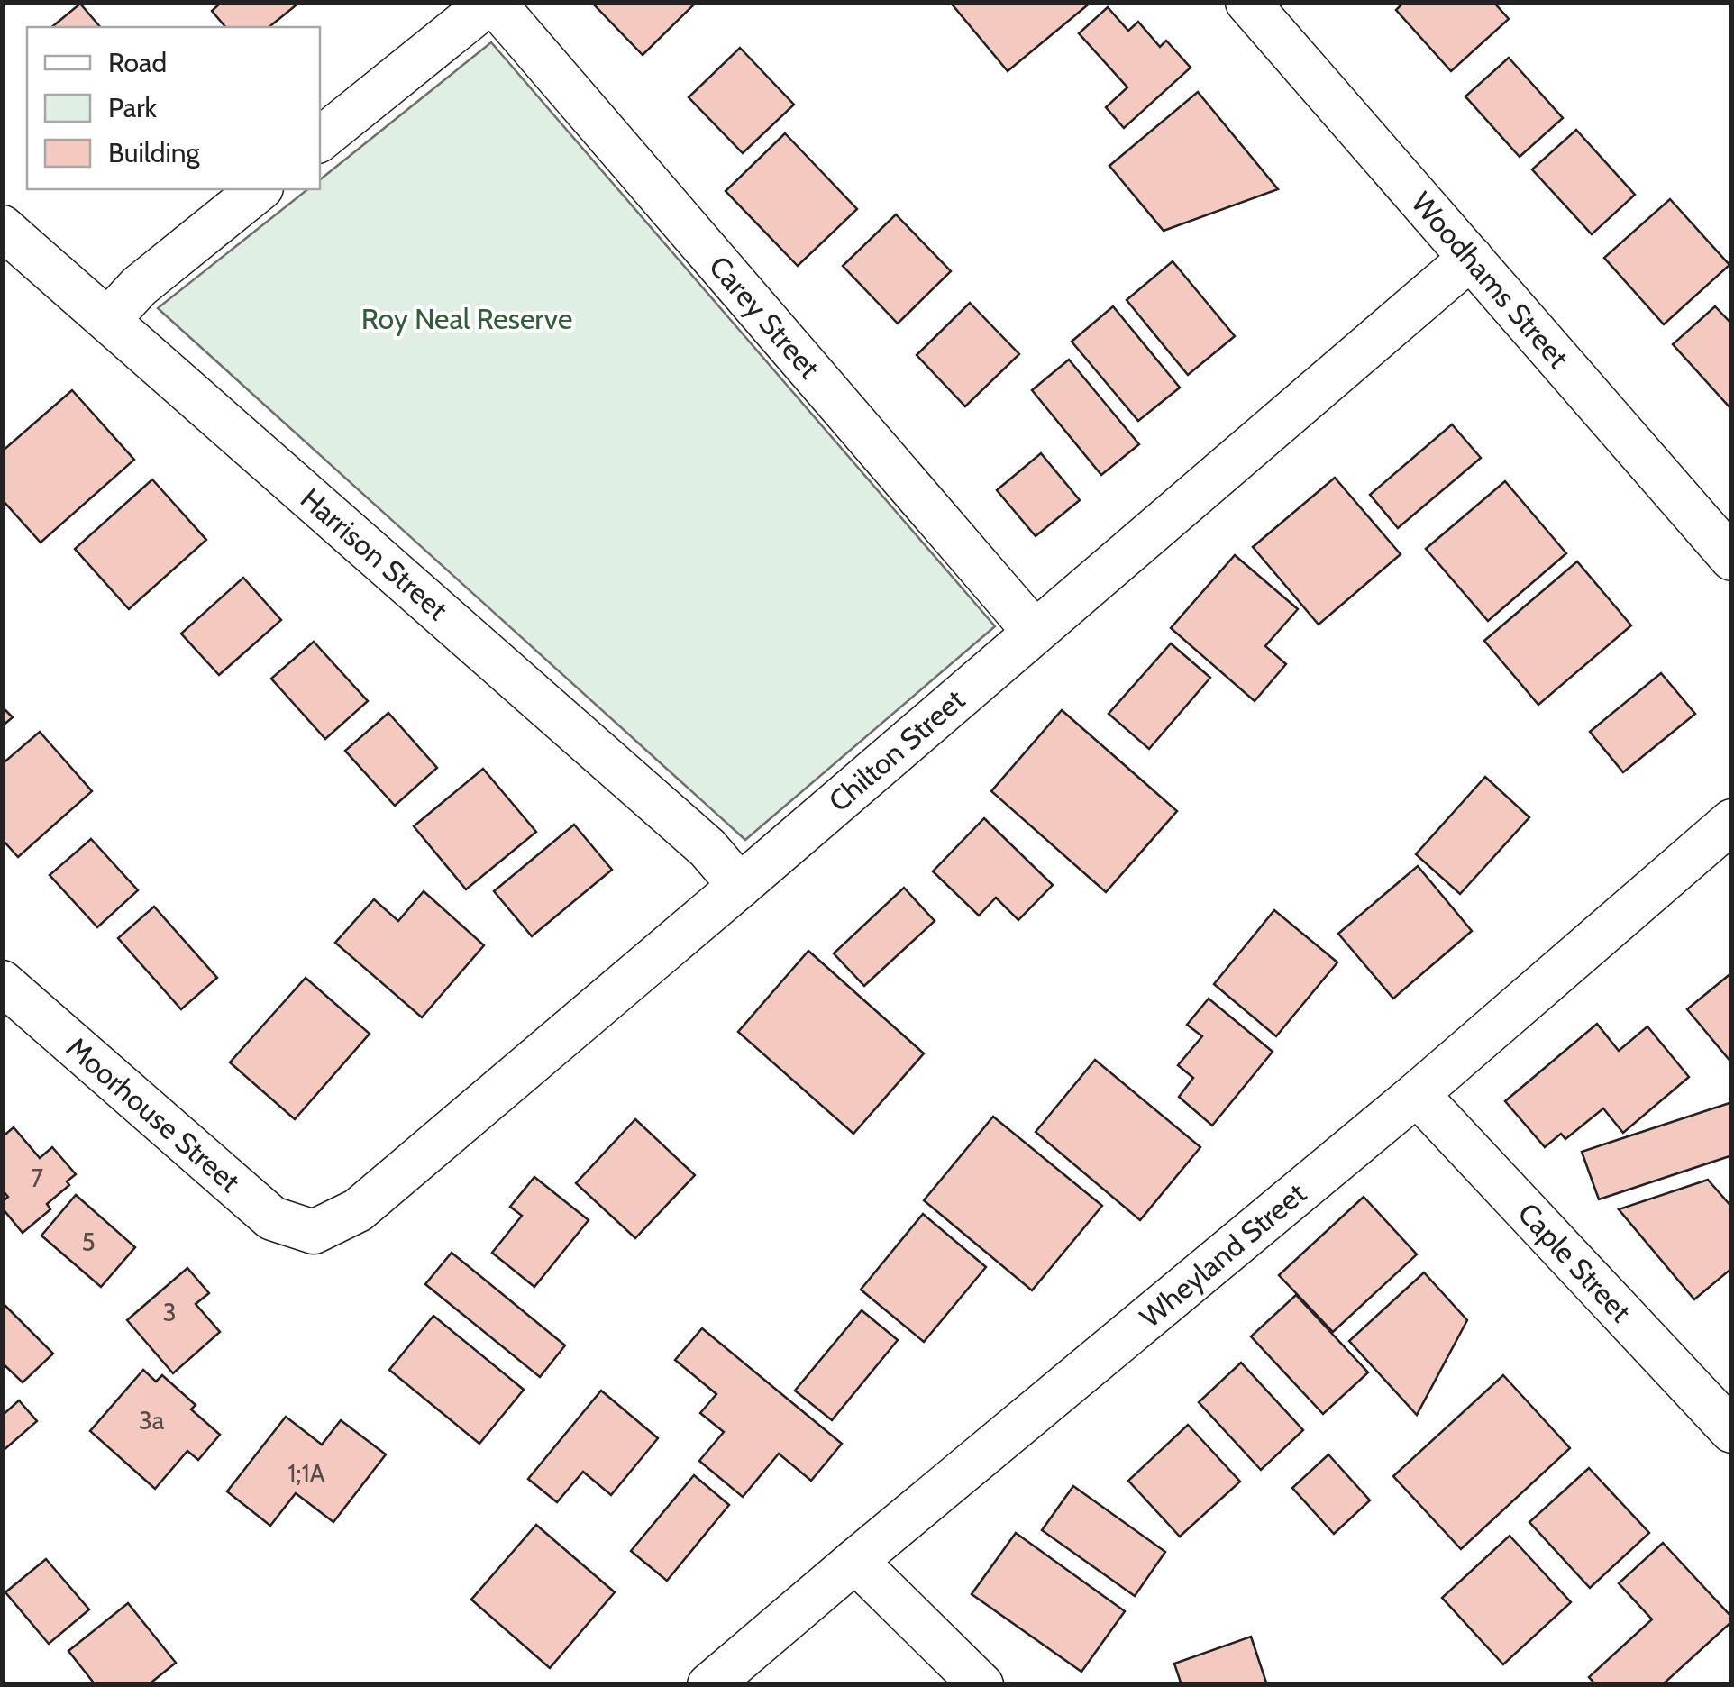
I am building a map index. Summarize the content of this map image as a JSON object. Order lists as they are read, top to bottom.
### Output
{
  "streets": {
    "street": [
      "Woodhams Street",
      "Carey Street",
      "Harrison Street",
      "Chilton Street",
      "Moorhouse Street",
      "Wheyland Street",
      "Caple Street"
    ]
  },
  "crossings": [
    ["Woodhams Street", "Chilton Street"],
    ["Carey Street", "Chilton Street"],
    ["Harrison Street", "Chilton Street"],
    ["Chilton Street", "Moorhouse Street"],
    ["Wheyland Street", "Caple Street"]
  ],
  "parks": ["Roy Neal Reserve"],
  "house_numbers": [
    "7",
    "5",
    "3",
    "3a",
    "1;1A"
  ],
  "legend": ["Road", "Park", "Building"]
}
